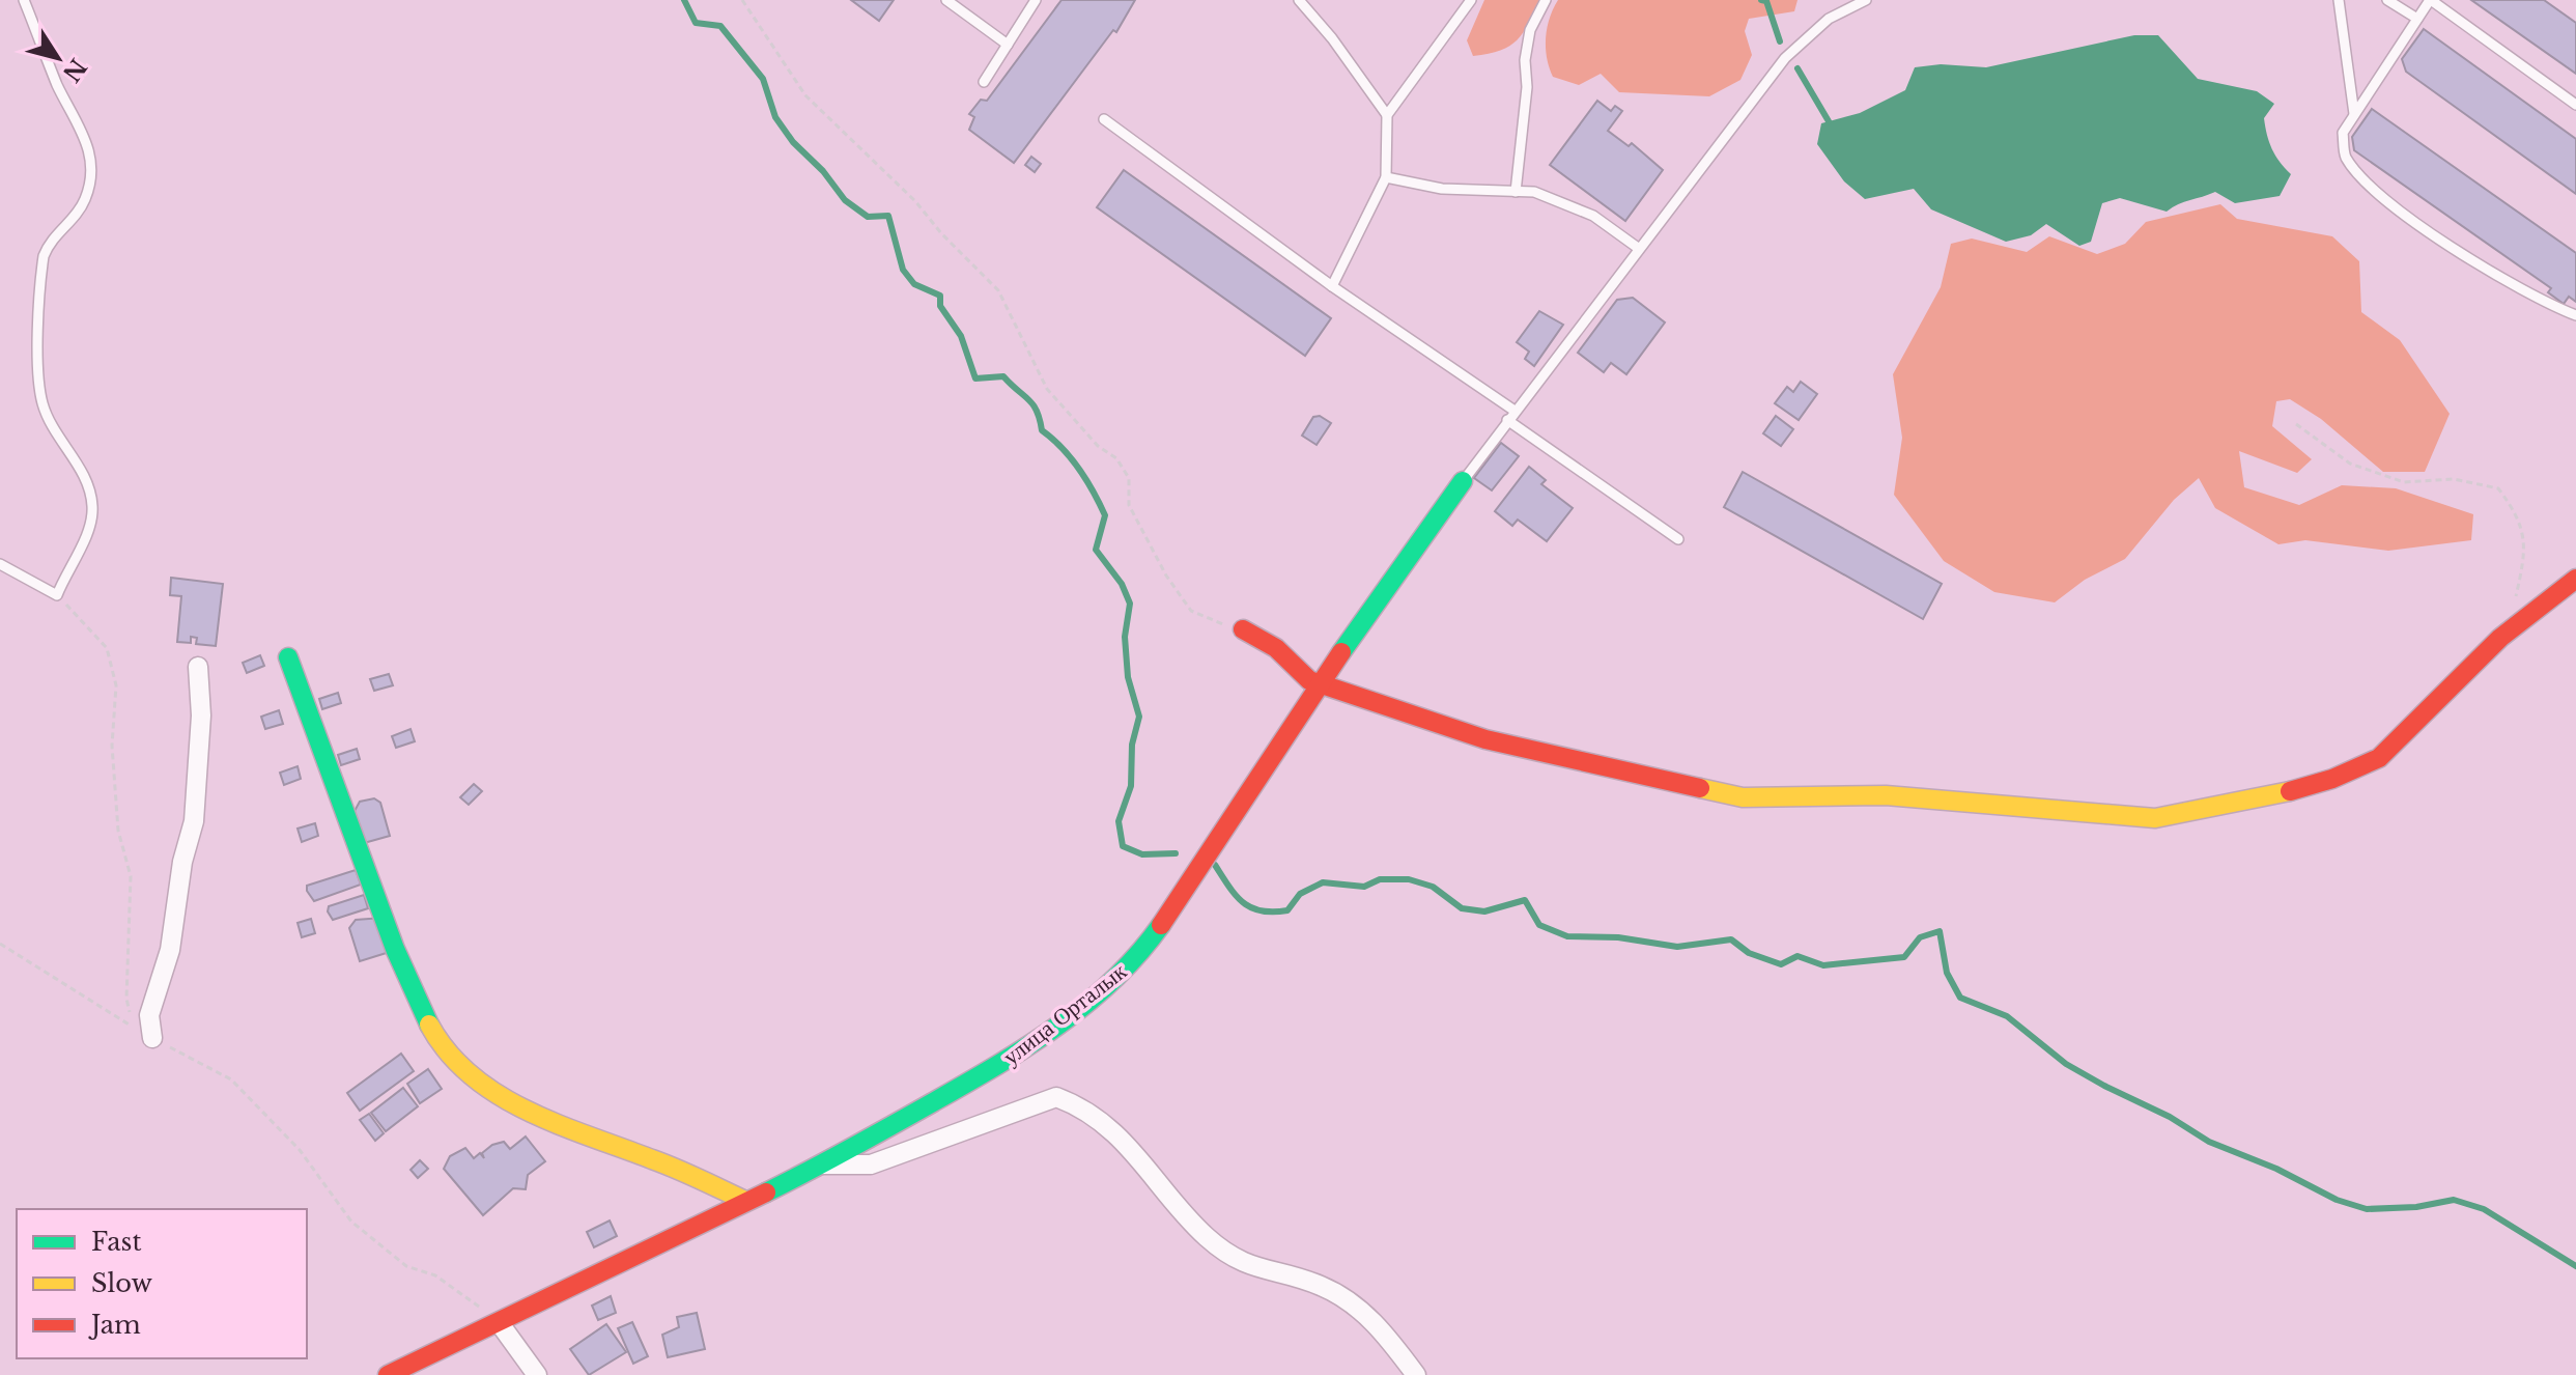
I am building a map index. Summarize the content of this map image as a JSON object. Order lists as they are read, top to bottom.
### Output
{
  "streets": {
    "street": ["улица Орталык"]
  },
  "legend": ["Fast", "Slow", "Jam"],
  "north": "bottom right"
}
